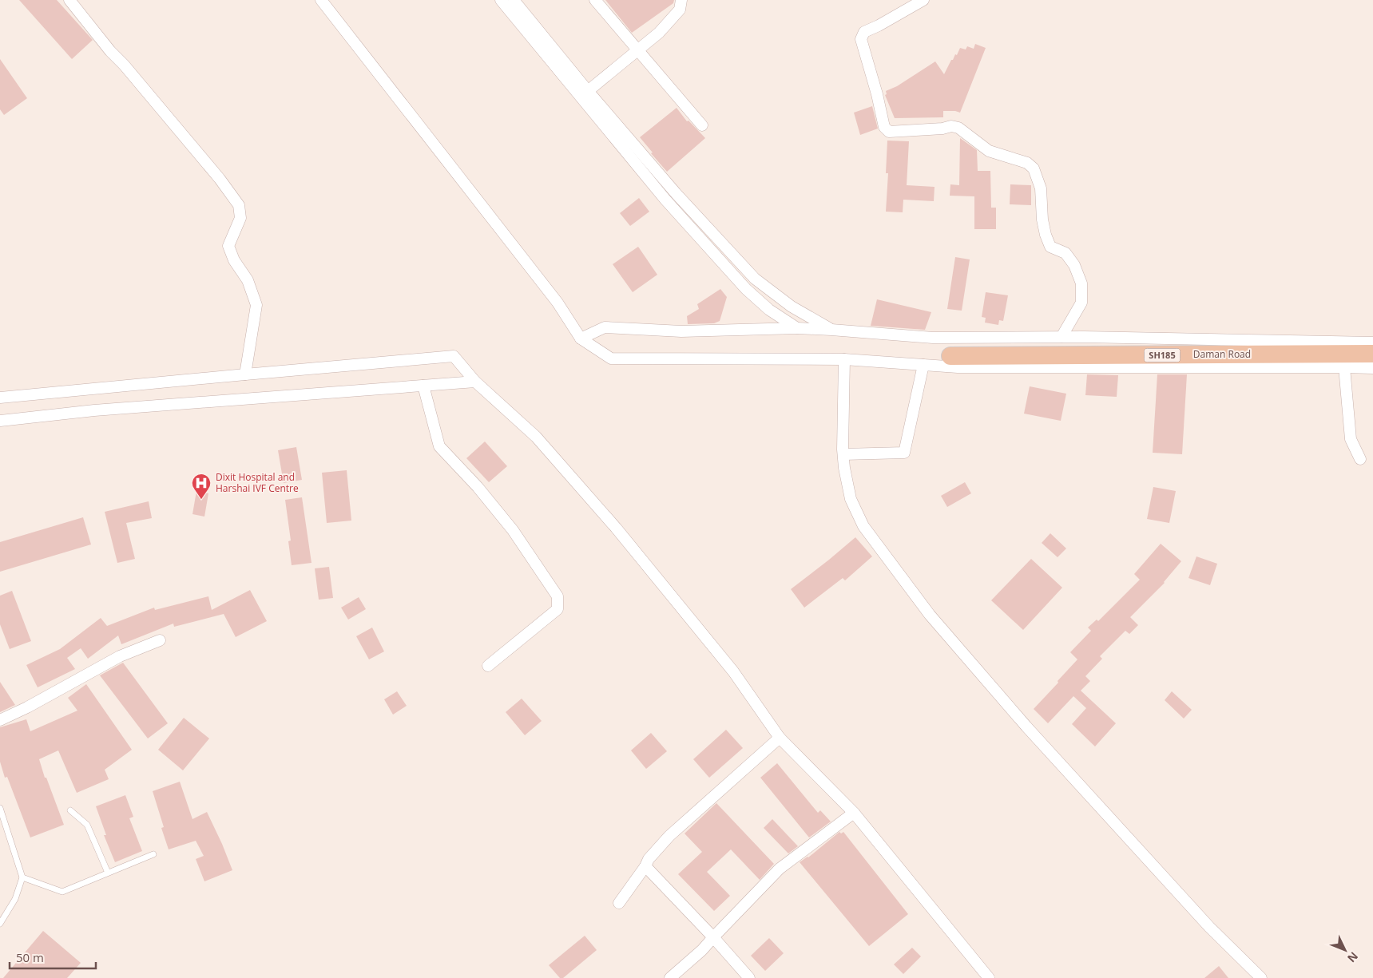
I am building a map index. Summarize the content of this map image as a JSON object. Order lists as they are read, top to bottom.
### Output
{
  "streets": {
    "main road": ["Daman Road", "SH185"]
  },
  "places": {
    "hospital": ["Dixit Hospital and Harshai IVF Centre"]
  },
  "scale_bar": "50 m",
  "north": "bottom right"
}
